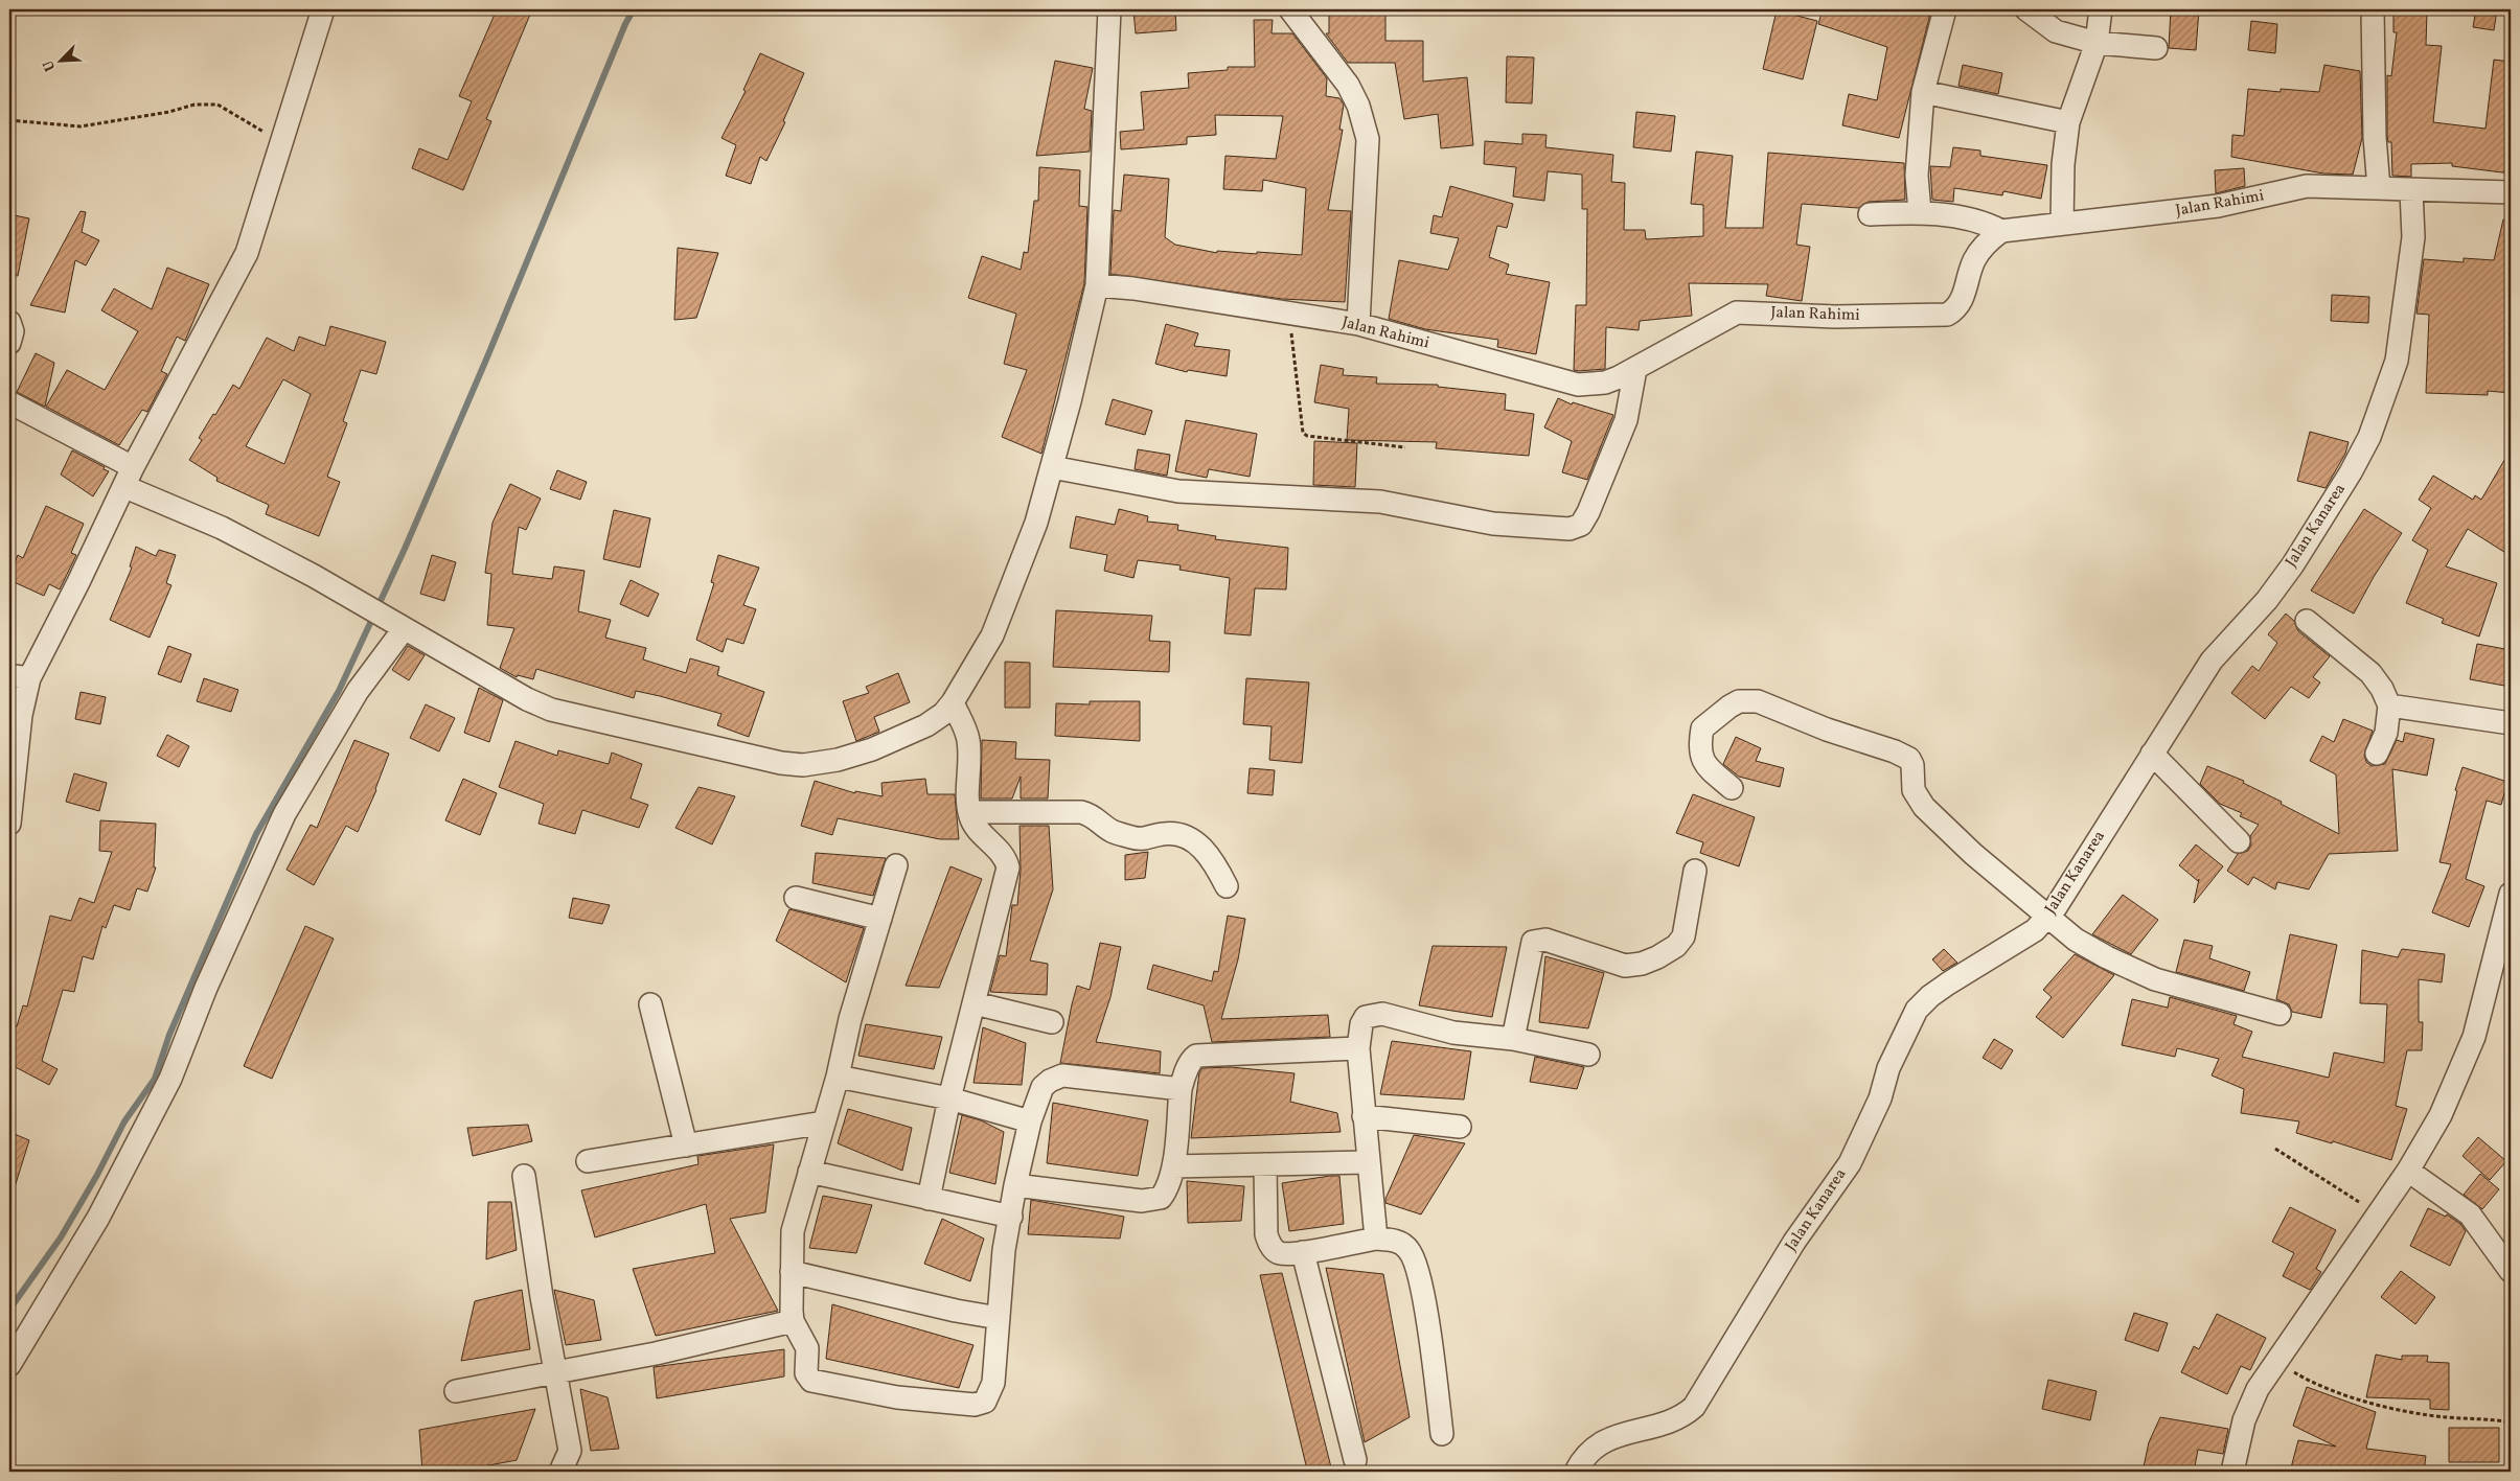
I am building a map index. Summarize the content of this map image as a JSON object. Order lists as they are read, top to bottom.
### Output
{
  "streets": {
    "street": ["Jalan Rahimi", "Jalan Kanarea"]
  },
  "crossings": [
    ["Jalan Rahimi", "Jalan Kanarea"]
  ],
  "north": "bottom left"
}
